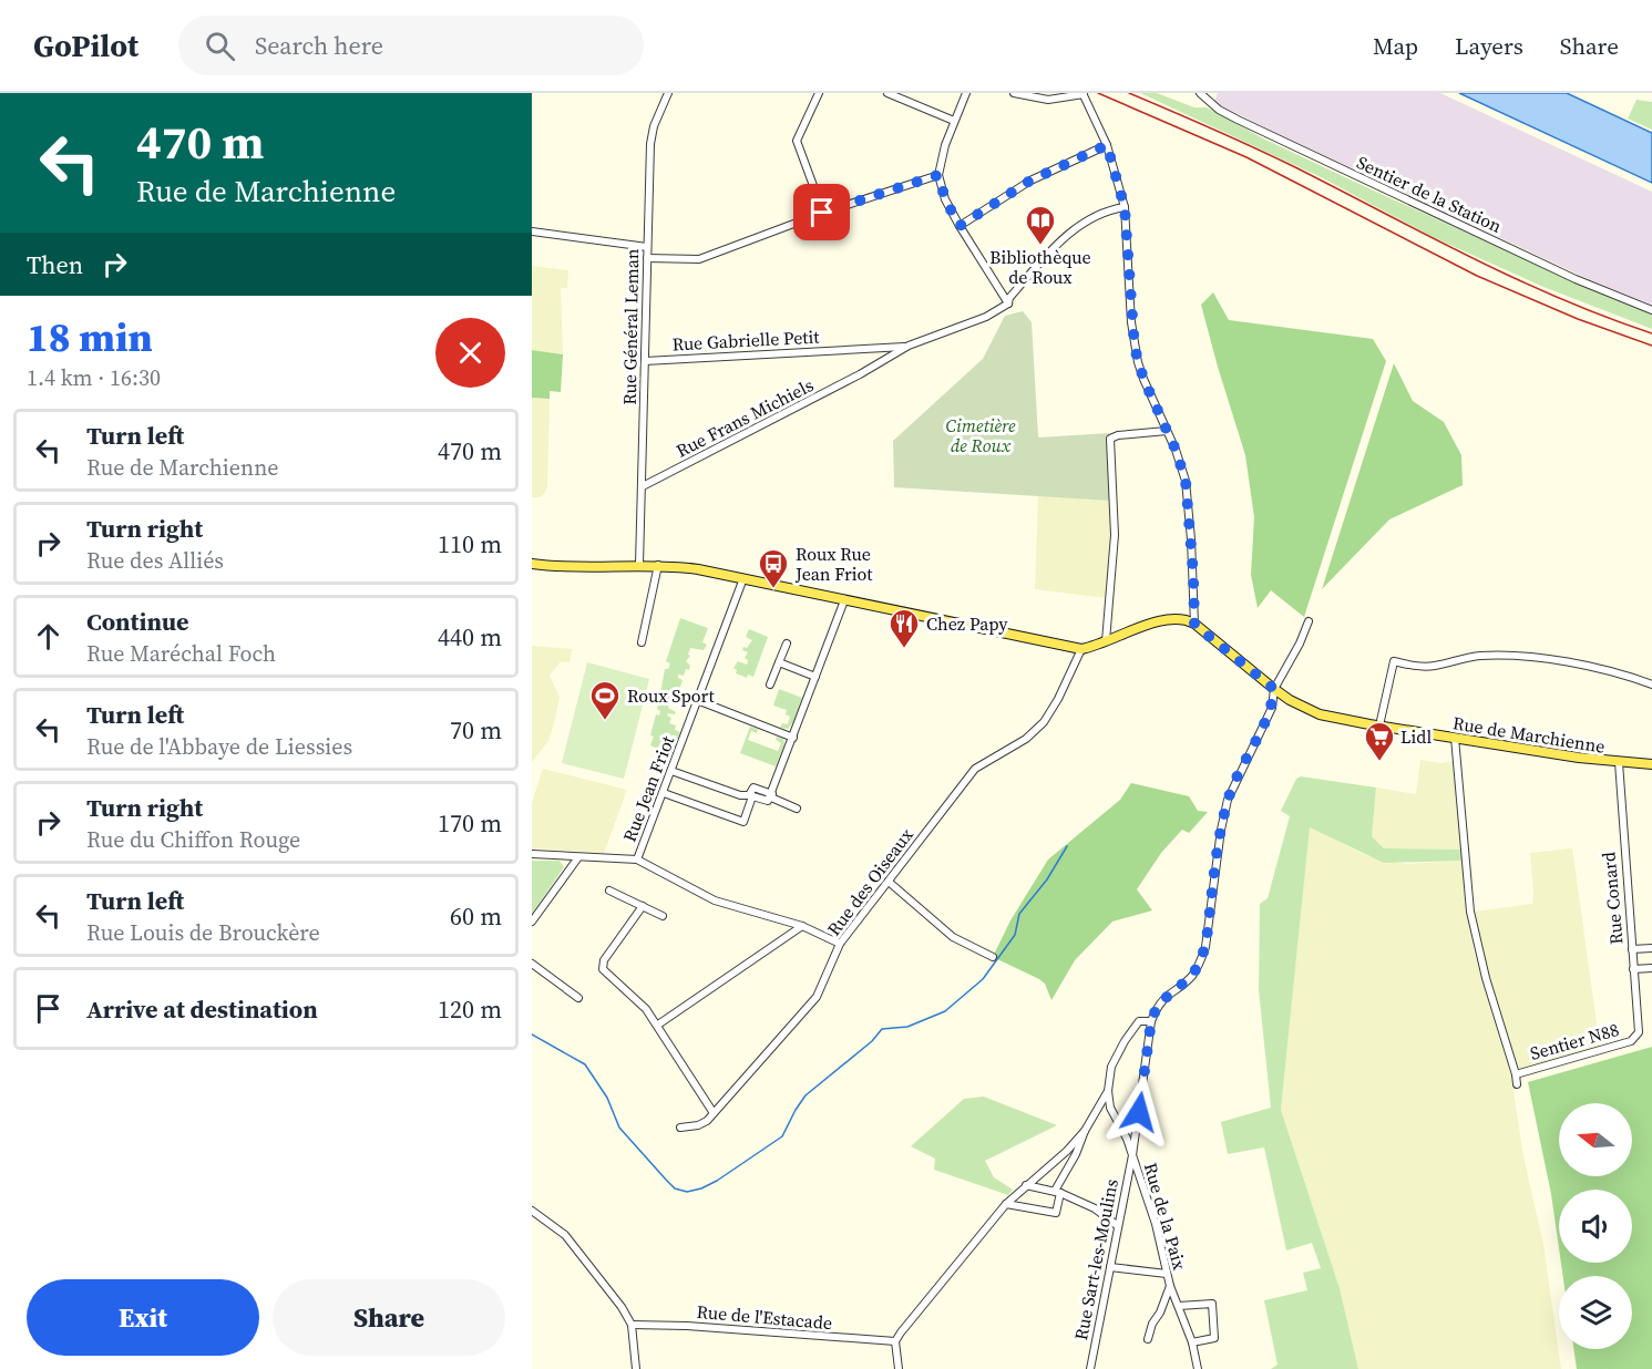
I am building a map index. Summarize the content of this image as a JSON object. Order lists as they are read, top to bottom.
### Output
{
  "streets": {
    "main road": ["Rue de Marchienne"],
    "street": [
      "Sentier de la Station",
      "Rue Général Leman",
      "Rue Gabrielle Petit",
      "Rue Frans Michiels",
      "Rue Jean Friot",
      "Rue des Oiseaux",
      "Rue Conard",
      "Sentier N88",
      "Rue de la Paix",
      "Rue Sart-les-Moulins",
      "Rue de l'Estacade"
    ]
  },
  "crossings": [
    ["Rue Général Leman", "Rue Gabrielle Petit"],
    ["Rue Général Leman", "Rue Frans Michiels"],
    ["Rue Gabrielle Petit", "Rue Frans Michiels"],
    ["Rue de Marchienne", "Rue Conard"],
    ["Rue Conard", "Sentier N88"],
    ["Rue de la Paix", "Rue Sart-les-Moulins"]
  ],
  "parks": ["Cimetière de Roux"],
  "places": {
    "library": ["Bibliothèque de Roux"],
    "bus stop": ["Roux Rue Jean Friot"],
    "restaurant": ["Chez Papy"],
    "sports": ["Roux Sport"],
    "supermarket": ["Lidl"]
  },
  "north": "left",
  "page": {
    "header": "GoPilot",
    "search": "Search here",
    "nav": ["Map", "Layers", "Share"],
    "turn": ["470 m", "Rue de Marchienne"],
    "then": "Then",
    "heading": ["18 min", "1.4 km · 16:30"],
    "list": [
      {
        "name": "Turn left",
        "note": "Rue de Marchienne",
        "value": "470 m"
      },
      {
        "name": "Turn right",
        "note": "Rue des Alliés",
        "value": "110 m"
      },
      {
        "name": "Continue",
        "note": "Rue Maréchal Foch",
        "value": "440 m"
      },
      {
        "name": "Turn left",
        "note": "Rue de l'Abbaye de Liessies",
        "value": "70 m"
      },
      {
        "name": "Turn right",
        "note": "Rue du Chiffon Rouge",
        "value": "170 m"
      },
      {
        "name": "Turn left",
        "note": "Rue Louis de Brouckère",
        "value": "60 m"
      },
      {
        "name": "Arrive at destination",
        "value": "120 m"
      }
    ],
    "buttons": ["Exit", "Share"]
  }
}
